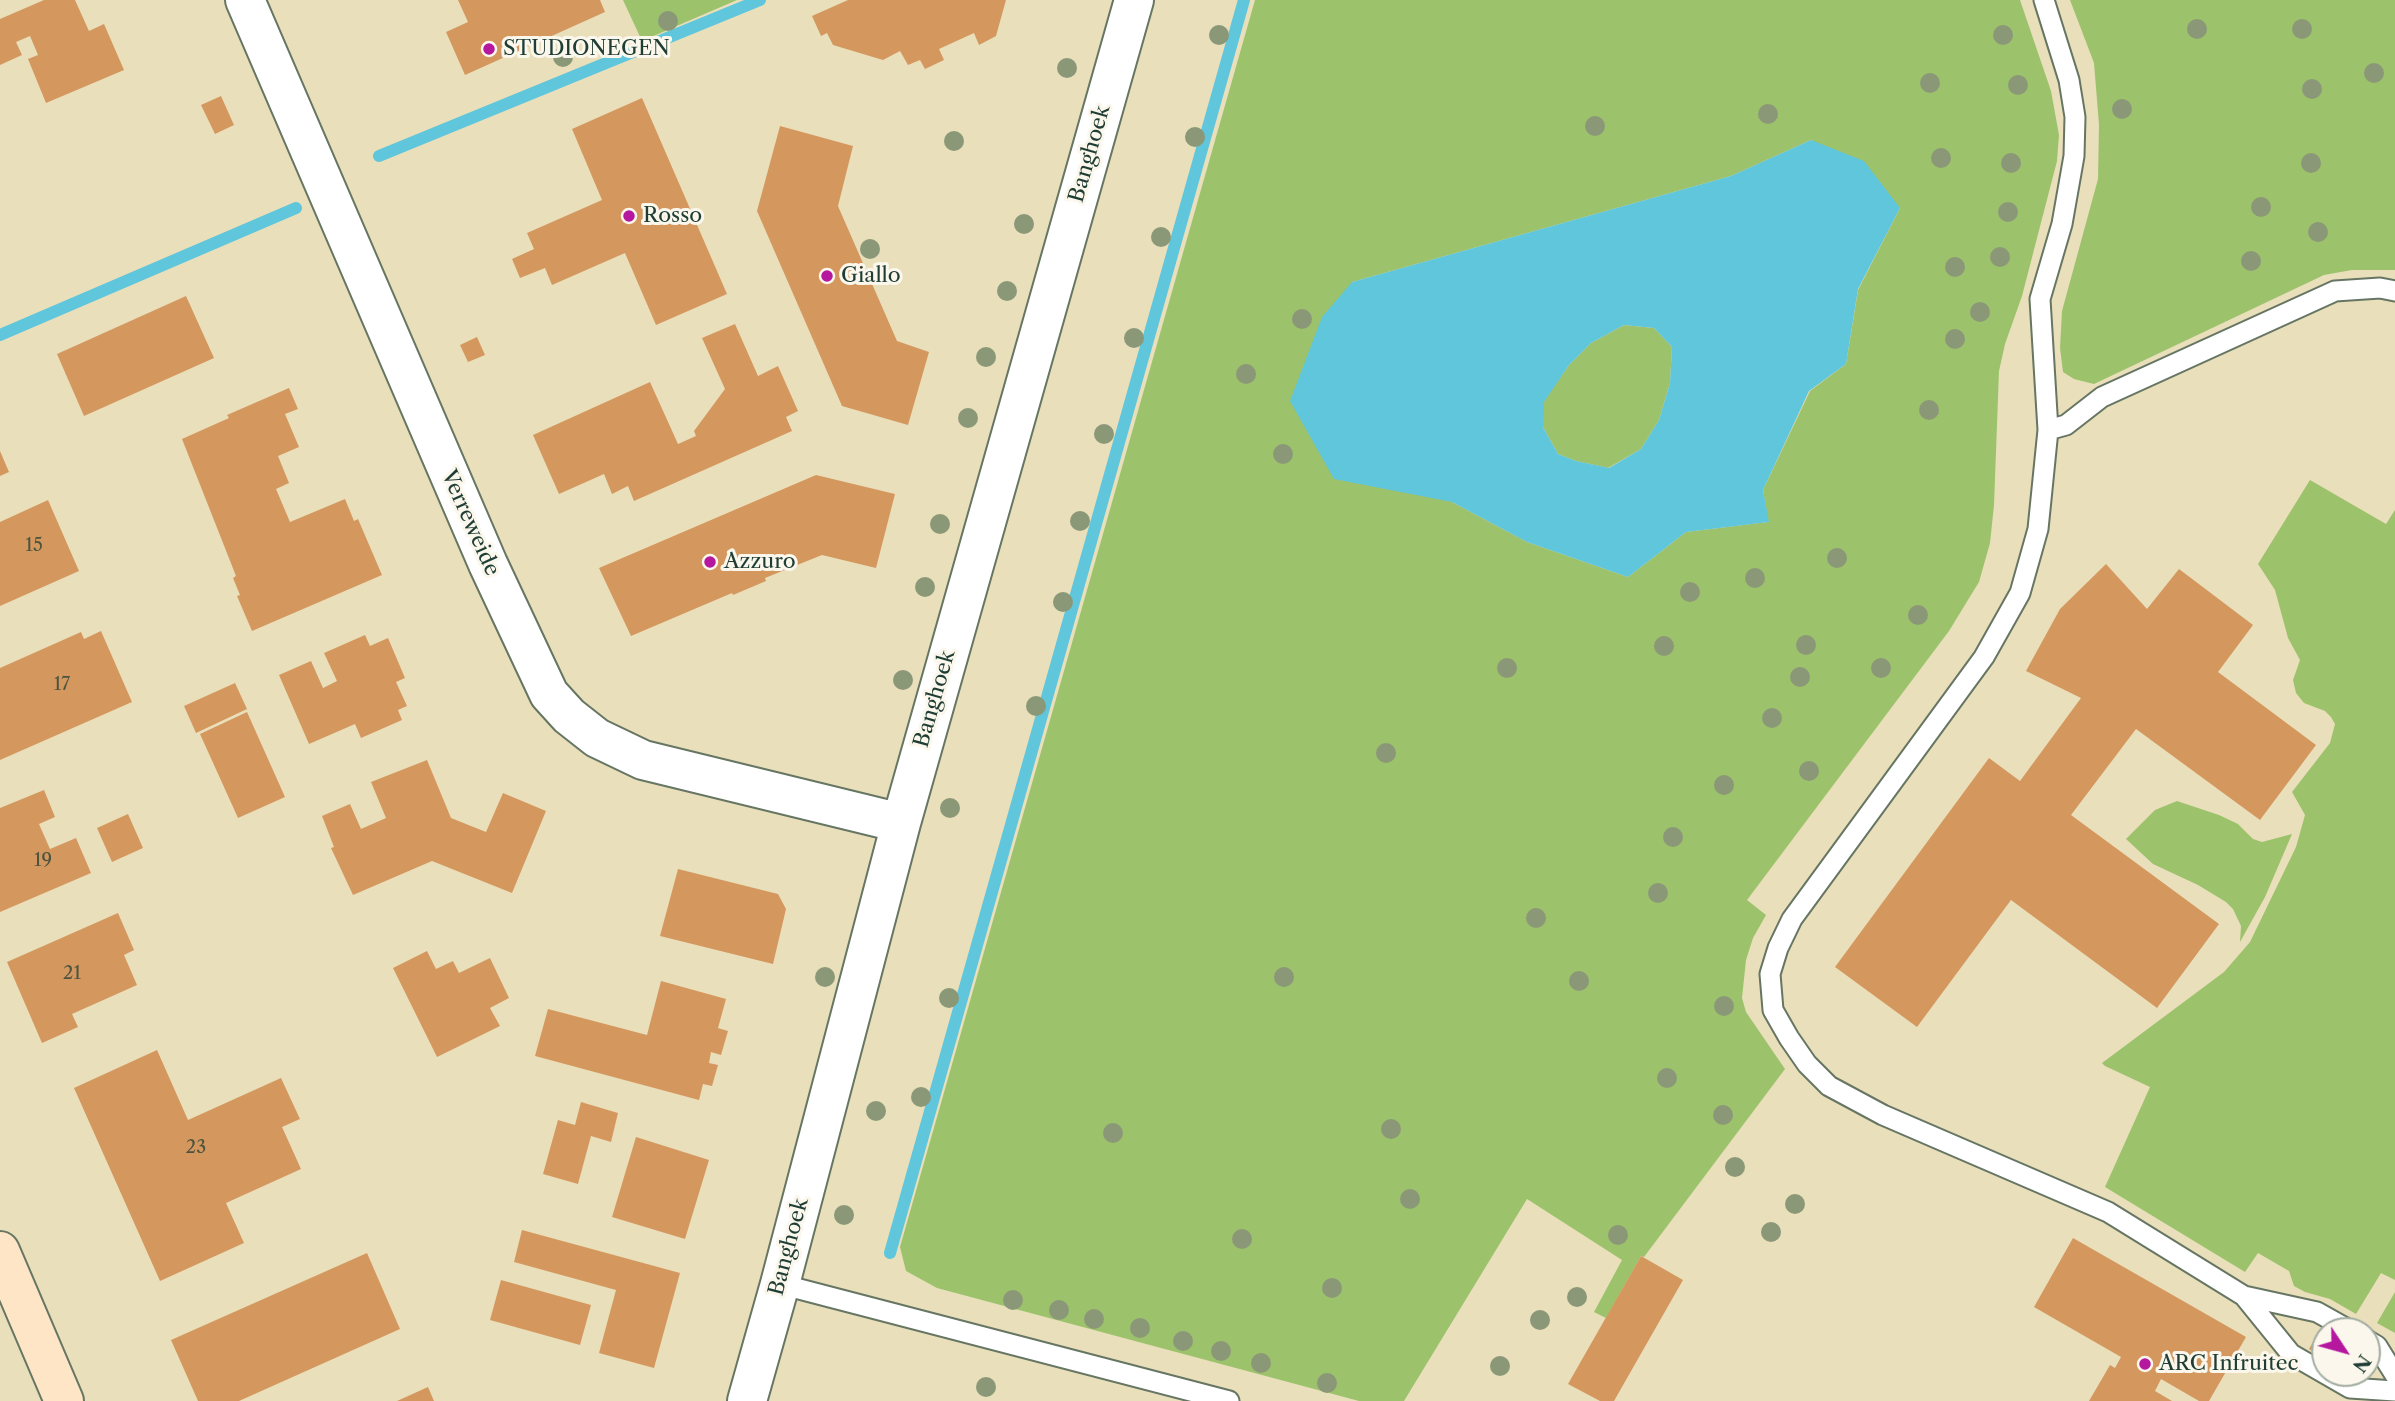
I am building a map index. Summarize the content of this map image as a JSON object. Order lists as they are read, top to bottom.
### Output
{
  "streets": {
    "street": ["Banghoek", "Verreweide"]
  },
  "crossings": [
    ["Banghoek", "Verreweide"]
  ],
  "places": [
    "STUDIONEGEN",
    "Rosso",
    "Giallo",
    "Azzuro",
    "ARC Infruitec"
  ],
  "house_numbers": [
    "15",
    "17",
    "19",
    "21",
    "23"
  ],
  "north": "bottom right"
}
